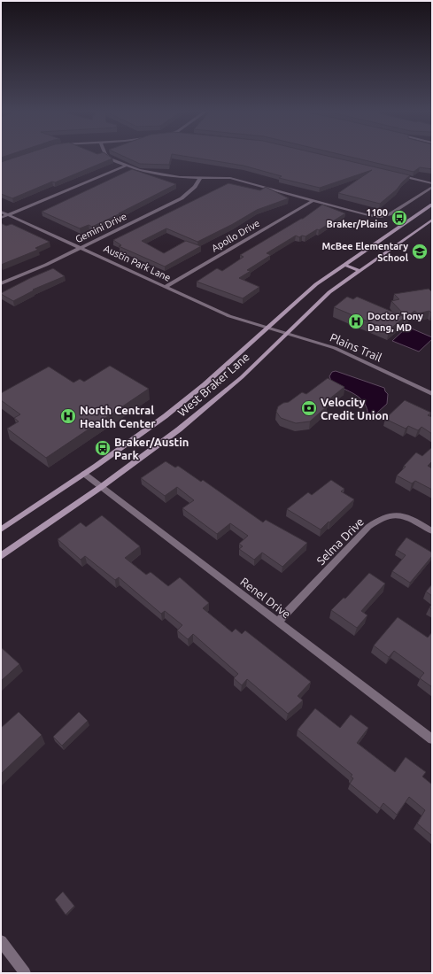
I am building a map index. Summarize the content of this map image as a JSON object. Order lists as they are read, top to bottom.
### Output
{
  "streets": {
    "main road": ["West Braker Lane"],
    "street": [
      "Gemini Drive",
      "Apollo Drive",
      "Austin Park Lane",
      "Plains Trail",
      "Selma Drive",
      "Renel Drive"
    ]
  },
  "crossings": [
    ["Gemini Drive", "Austin Park Lane"],
    ["Apollo Drive", "Austin Park Lane"],
    ["Austin Park Lane", "Plains Trail"],
    ["Austin Park Lane", "West Braker Lane"],
    ["Plains Trail", "West Braker Lane"],
    ["West Braker Lane", "Renel Drive"],
    ["Selma Drive", "Renel Drive"]
  ],
  "places": {
    "bus stop": ["1100 Braker/Plains", "Braker/Austin Park"],
    "school or university": ["McBee Elementary School"],
    "hospital": ["Doctor Tony Dang, MD", "North Central Health Center"],
    "bank": ["Velocity Credit Union"]
  }
}
